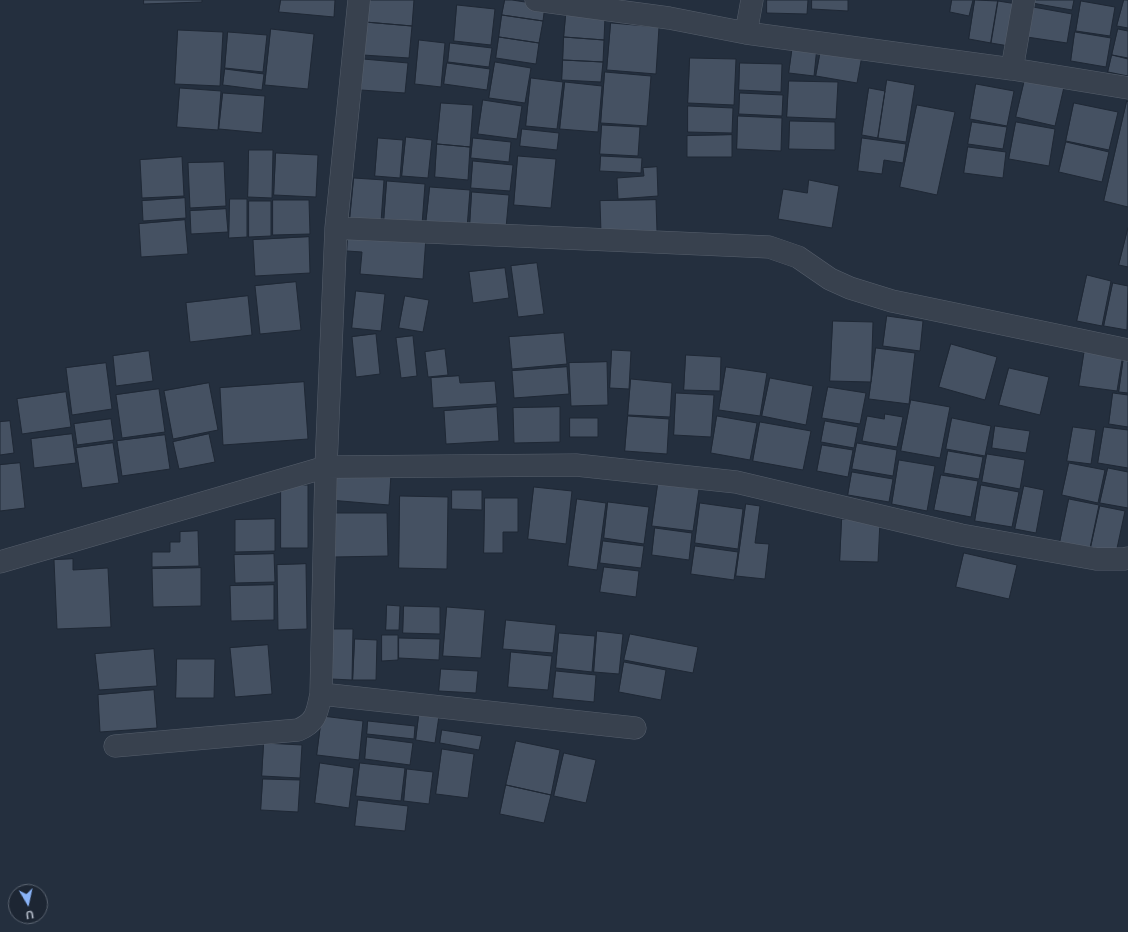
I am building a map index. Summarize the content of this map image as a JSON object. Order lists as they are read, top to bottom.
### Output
{
  "north": "bottom"
}
